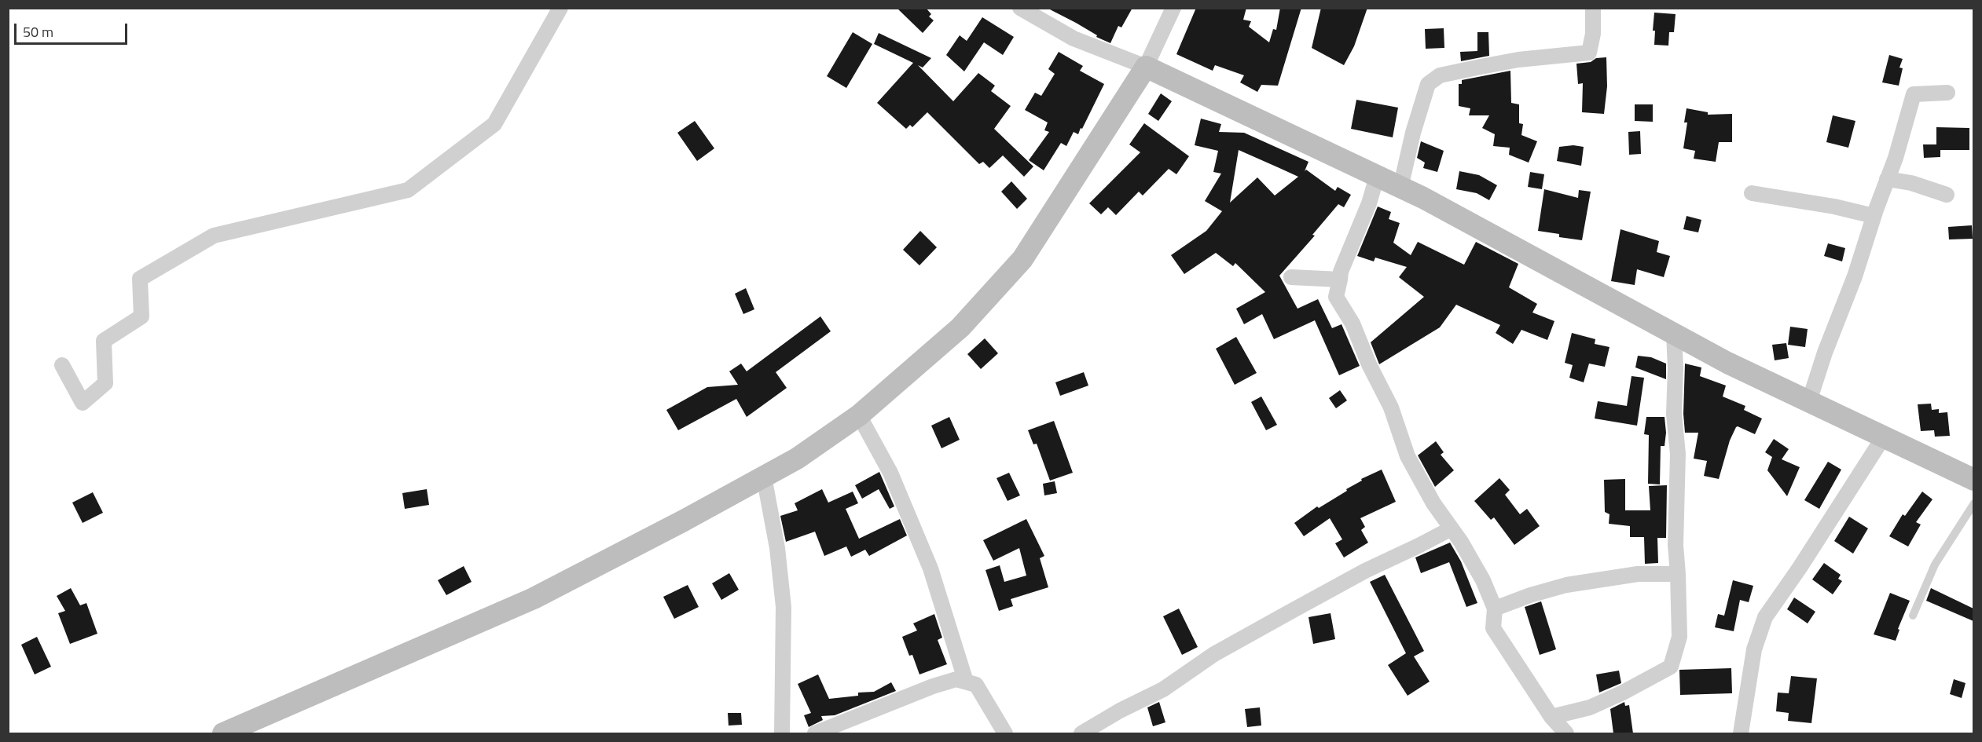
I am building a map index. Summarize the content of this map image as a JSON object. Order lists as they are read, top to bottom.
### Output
{
  "scale_bar": "50 m"
}
